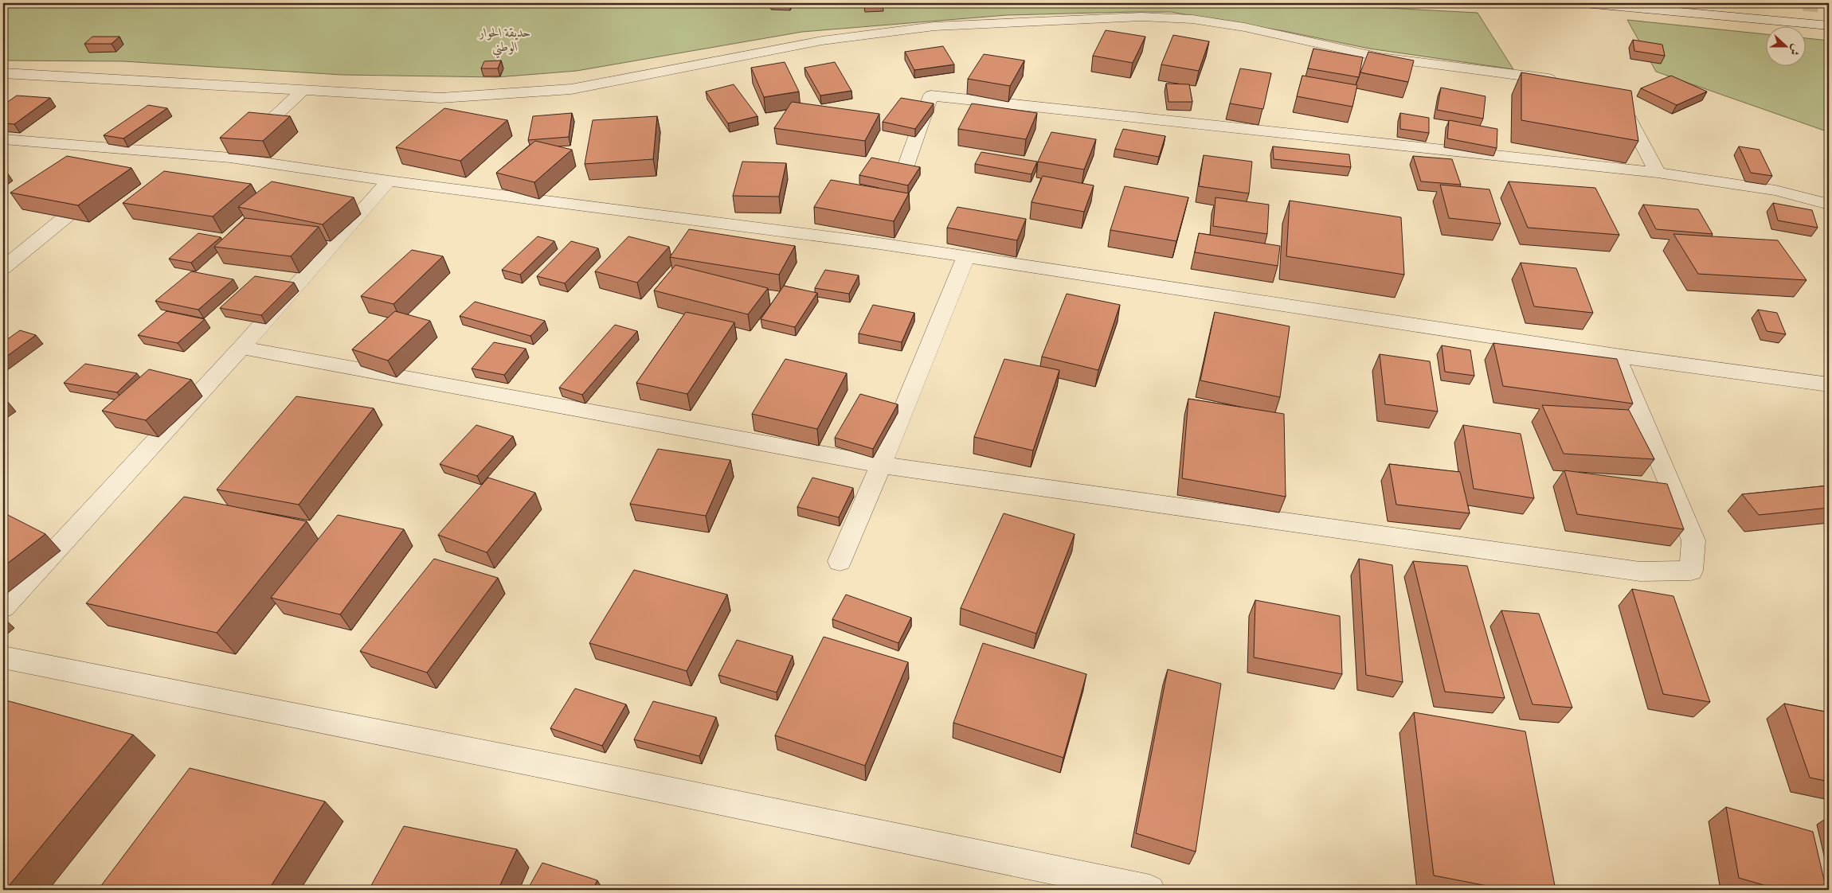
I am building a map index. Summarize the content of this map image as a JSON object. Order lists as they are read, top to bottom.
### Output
{
  "parks": ["حديقة الحوار الوطني"],
  "north": "right"
}
